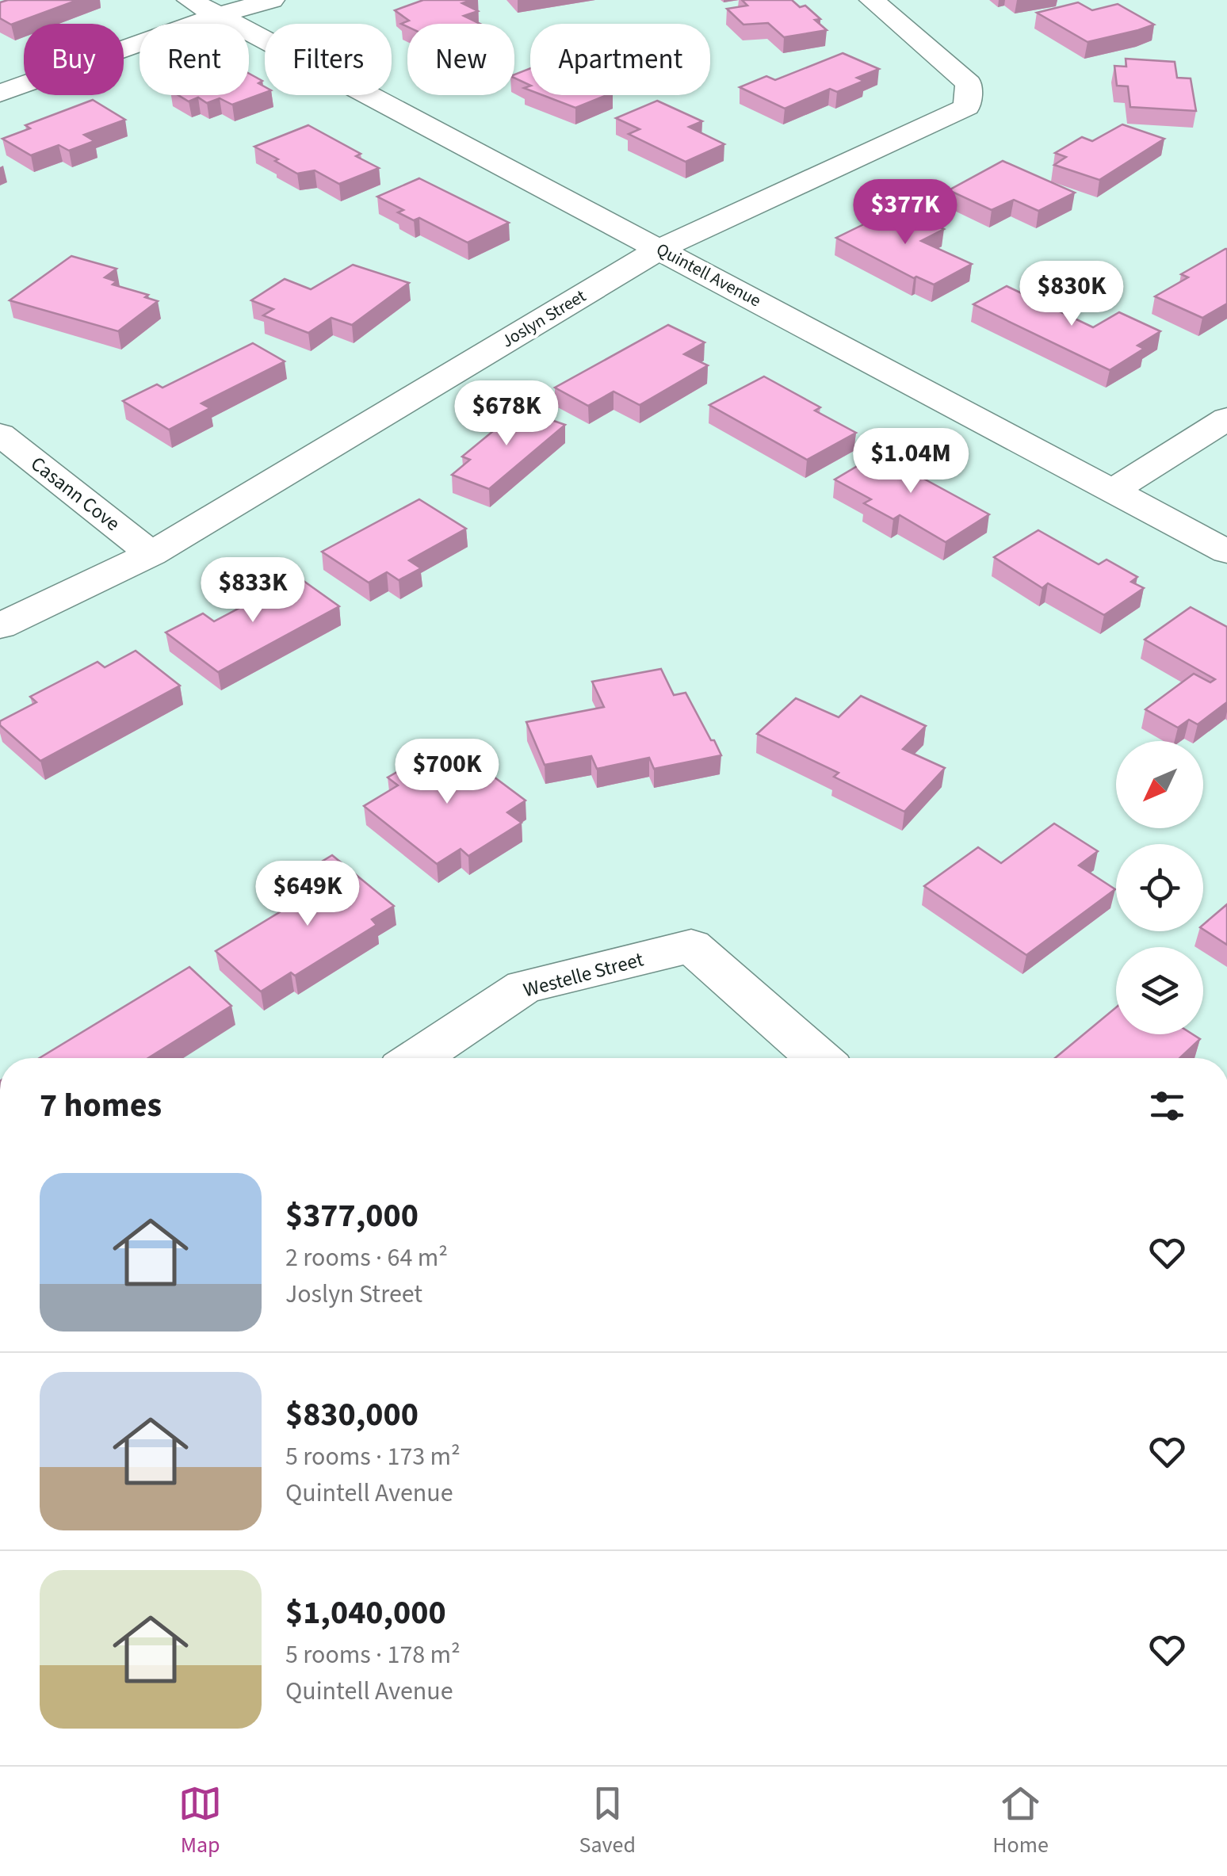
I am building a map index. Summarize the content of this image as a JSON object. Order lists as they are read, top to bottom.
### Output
{
  "streets": {
    "street": [
      "Quintell Avenue",
      "Joslyn Street",
      "Casann Cove",
      "Westelle Street"
    ]
  },
  "crossings": [
    ["Quintell Avenue", "Joslyn Street"],
    ["Joslyn Street", "Casann Cove"]
  ],
  "north": "bottom left",
  "page": {
    "chip": [
      "Buy",
      "Rent",
      "Filters",
      "New",
      "Apartment"
    ],
    "price": [
      "$377K",
      "$830K",
      "$678K",
      "$1.04M",
      "$833K",
      "$700K",
      "$649K"
    ],
    "heading": "7 homes",
    "list": [
      {
        "name": "$377,000",
        "note": "2 rooms · 64 m² · Joslyn Street"
      },
      {
        "name": "$830,000",
        "note": "5 rooms · 173 m² · Quintell Avenue"
      },
      {
        "name": "$1,040,000",
        "note": "5 rooms · 178 m² · Quintell Avenue"
      }
    ],
    "tabs": ["Map", "Saved", "Home"]
  }
}
